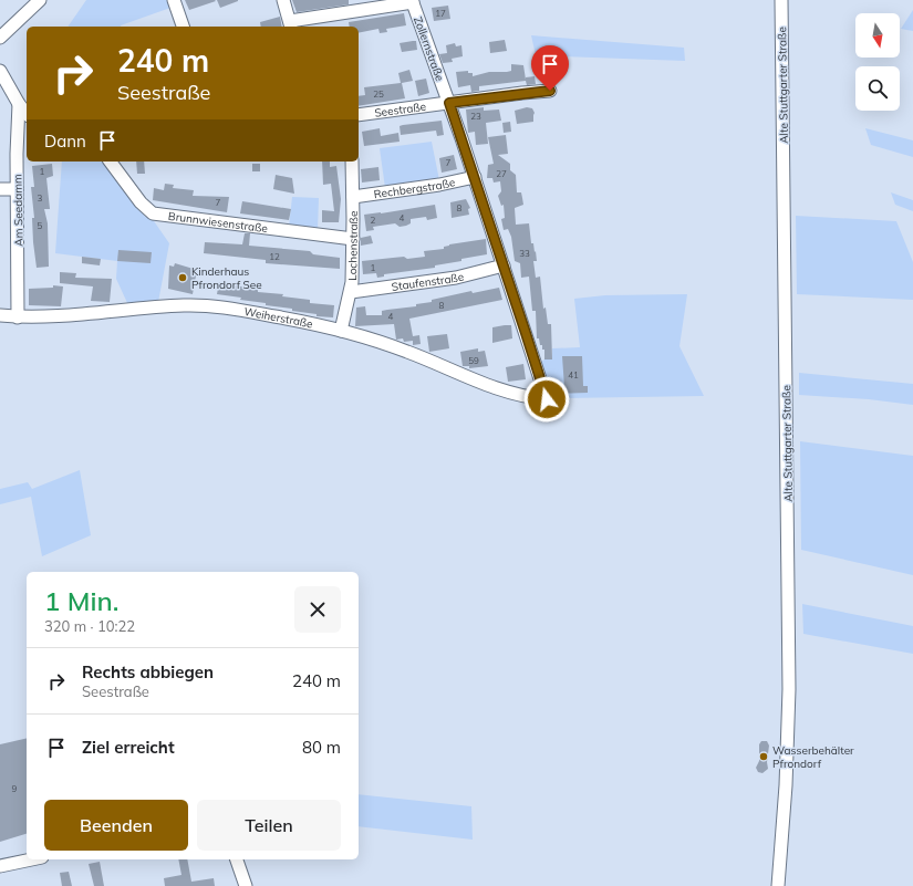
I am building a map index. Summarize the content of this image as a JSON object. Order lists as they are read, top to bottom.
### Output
{
  "streets": {
    "street": [
      "Zollernstraße",
      "Alte Stuttgarter Straße",
      "Seestraße",
      "Rechbergstraße",
      "Am Seedamm",
      "Brunnwiesenstraße",
      "Lochenstraße",
      "Staufenstraße",
      "Weiherstraße"
    ]
  },
  "crossings": [
    ["Zollernstraße", "Seestraße"],
    ["Zollernstraße", "Rechbergstraße"],
    ["Zollernstraße", "Staufenstraße"],
    ["Zollernstraße", "Weiherstraße"],
    ["Rechbergstraße", "Lochenstraße"],
    ["Am Seedamm", "Weiherstraße"],
    ["Brunnwiesenstraße", "Lochenstraße"],
    ["Lochenstraße", "Staufenstraße"],
    ["Lochenstraße", "Weiherstraße"]
  ],
  "places": ["Kinderhaus Pfrondorf See", "Wasserbehälter Pfrondorf"],
  "house_numbers": [
    "17",
    "25",
    "23",
    "7",
    "1",
    "27",
    "3",
    "7",
    "8",
    "4",
    "2",
    "5",
    "33",
    "12",
    "1",
    "8",
    "4",
    "59",
    "41",
    "9"
  ],
  "north": "bottom",
  "page": {
    "turn": ["240 m", "Seestraße"],
    "then": "Dann",
    "heading": ["1 Min.", "320 m · 10:22"],
    "list": [
      {
        "name": "Rechts abbiegen",
        "note": "Seestraße",
        "value": "240 m"
      },
      {
        "name": "Ziel erreicht",
        "value": "80 m"
      }
    ],
    "buttons": ["Beenden", "Teilen"]
  }
}
